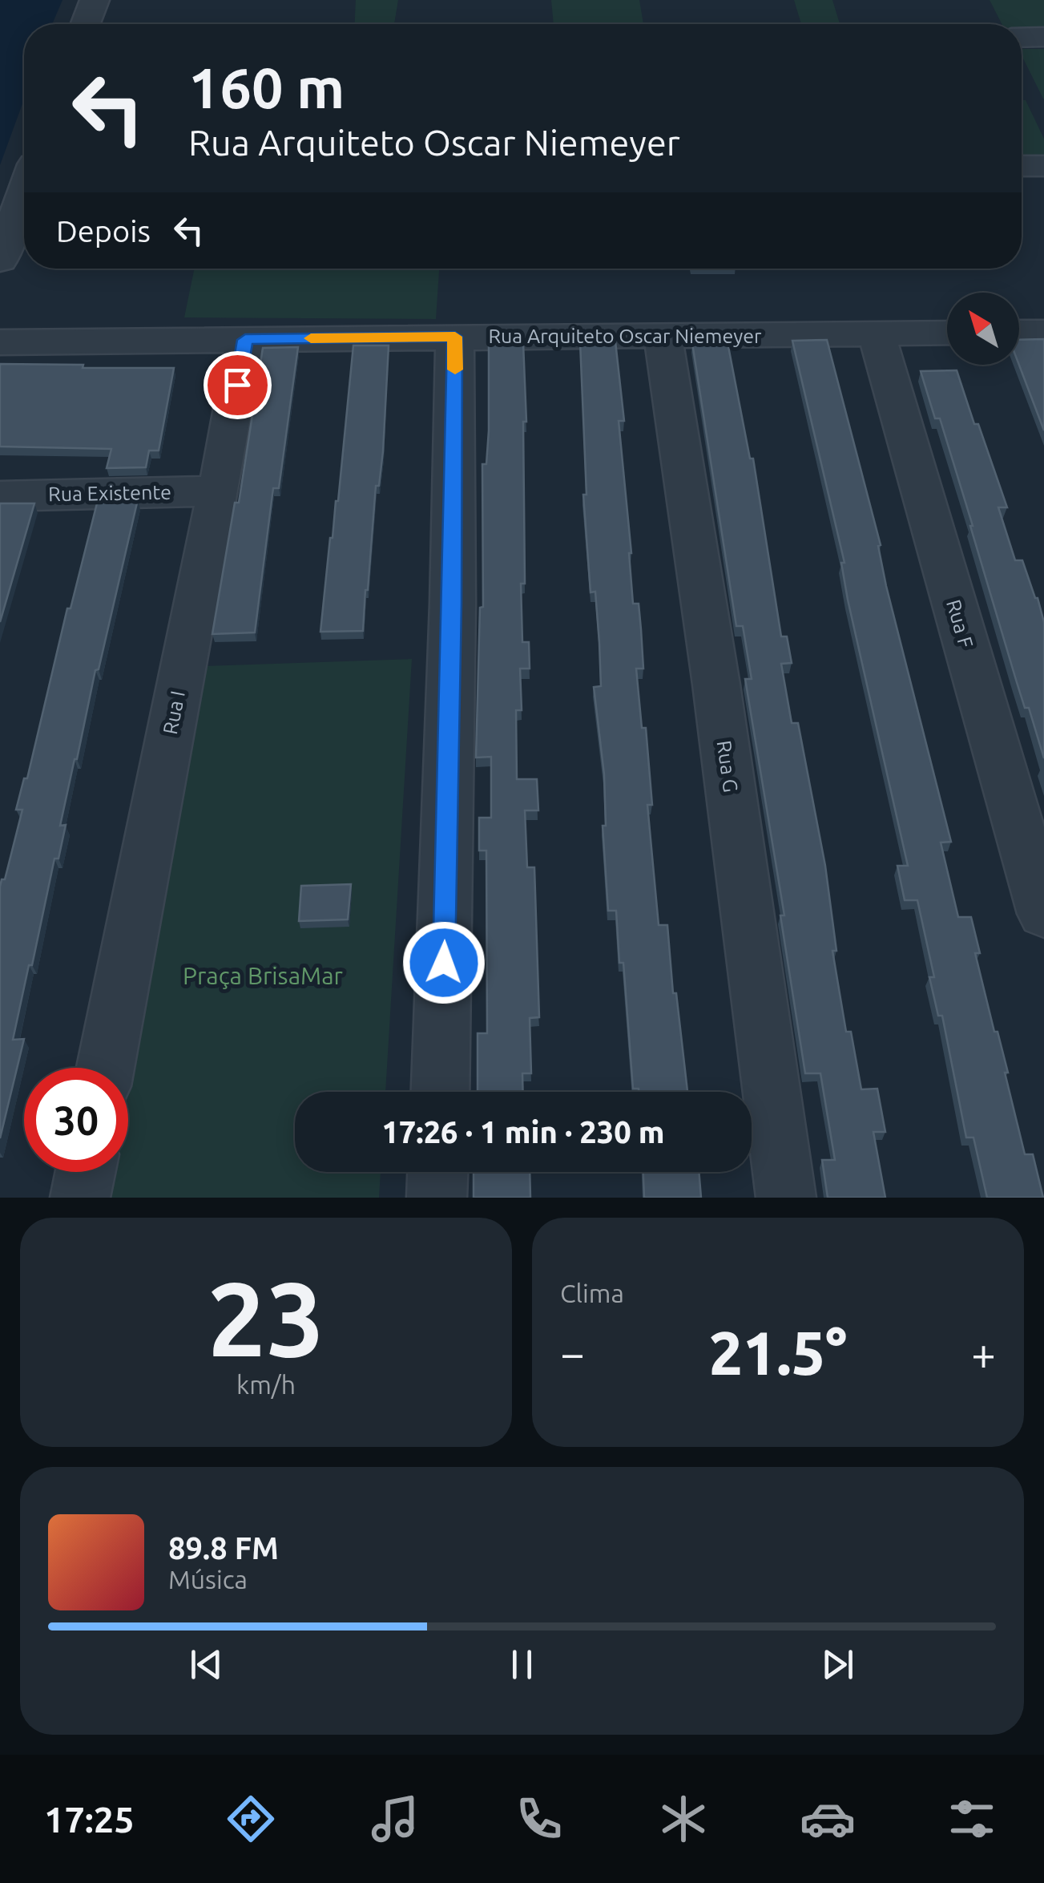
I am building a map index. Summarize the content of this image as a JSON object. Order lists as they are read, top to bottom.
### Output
{
  "streets": {
    "street": [
      "Rua Arquiteto Oscar Niemeyer",
      "Rua Existente",
      "Rua F",
      "Rua I",
      "Rua G"
    ]
  },
  "crossings": [
    ["Rua Arquiteto Oscar Niemeyer", "Rua F"],
    ["Rua Arquiteto Oscar Niemeyer", "Rua I"],
    ["Rua Arquiteto Oscar Niemeyer", "Rua G"],
    ["Rua Existente", "Rua I"]
  ],
  "parks": ["Praça BrisaMar"],
  "north": "top left",
  "page": {
    "turn": ["160 m", "Rua Arquiteto Oscar Niemeyer"],
    "then": "Depois",
    "limit": "30",
    "trip": "17:26 · 1 min · 230 m",
    "tile": [
      ["23", "km/h"],
      "Clima"
    ],
    "heat": ["−", "21.5°", "+"],
    "song": ["89.8 FM", "Música"],
    "tabs": "17:25"
  }
}
